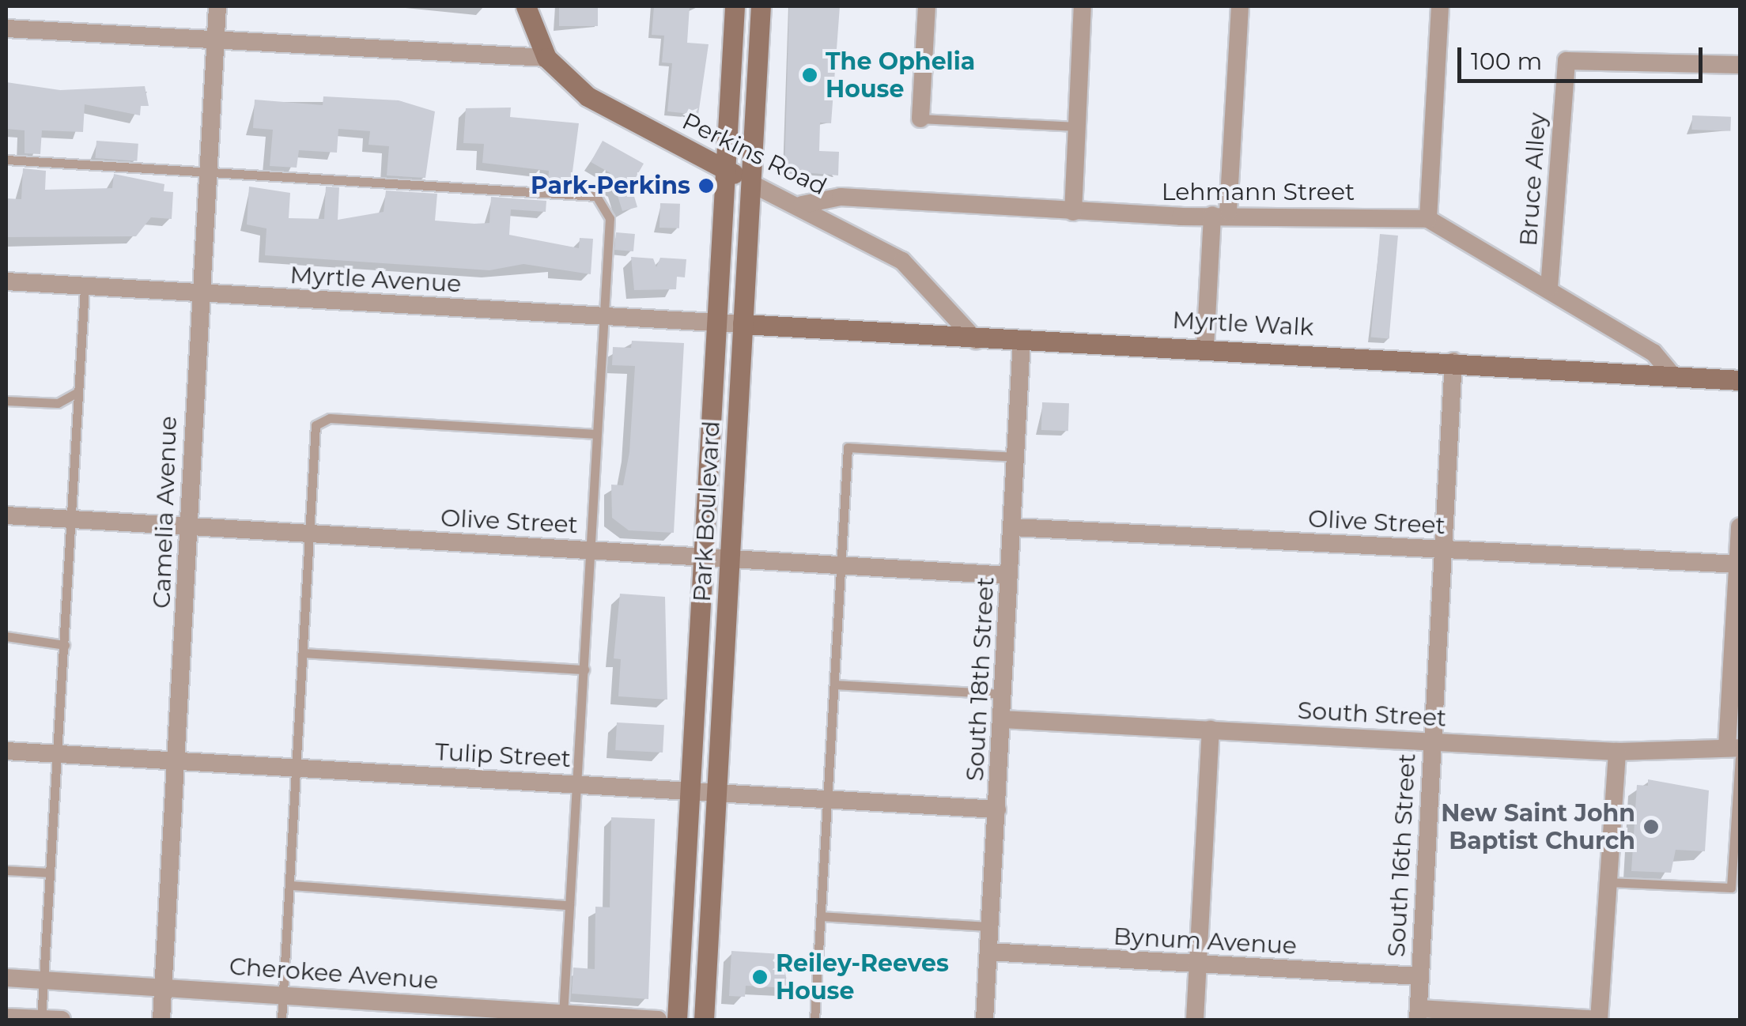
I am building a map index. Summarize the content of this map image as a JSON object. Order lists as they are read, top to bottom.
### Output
{
  "streets": {
    "street": [
      "Perkins Road",
      "Bruce Alley",
      "Lehmann Street",
      "Myrtle Avenue",
      "Myrtle Walk",
      "Park Boulevard",
      "Camelia Avenue",
      "Olive Street",
      "South 18th Street",
      "South Street",
      "Tulip Street",
      "South 16th Street",
      "Bynum Avenue",
      "Cherokee Avenue"
    ]
  },
  "crossings": [
    ["Perkins Road", "Lehmann Street"],
    ["Perkins Road", "Myrtle Walk"],
    ["Perkins Road", "Park Boulevard"],
    ["Bruce Alley", "Lehmann Street"],
    ["Lehmann Street", "Myrtle Walk"],
    ["Myrtle Avenue", "Myrtle Walk"],
    ["Myrtle Avenue", "Park Boulevard"],
    ["Myrtle Avenue", "Camelia Avenue"],
    ["Myrtle Walk", "Park Boulevard"],
    ["Myrtle Walk", "South 18th Street"],
    ["Myrtle Walk", "South 16th Street"],
    ["Park Boulevard", "Olive Street"],
    ["Park Boulevard", "Tulip Street"],
    ["Camelia Avenue", "Olive Street"],
    ["Camelia Avenue", "Tulip Street"],
    ["Camelia Avenue", "Cherokee Avenue"],
    ["Olive Street", "South 18th Street"],
    ["Olive Street", "South 16th Street"],
    ["South 18th Street", "South Street"],
    ["South 18th Street", "Tulip Street"],
    ["South 18th Street", "Bynum Avenue"],
    ["South Street", "South 16th Street"],
    ["South 16th Street", "Bynum Avenue"]
  ],
  "places": [
    "The Ophelia House",
    "Park-Perkins",
    "New Saint John Baptist Church",
    "Reiley-Reeves House"
  ],
  "scale_bar": "100 m"
}
